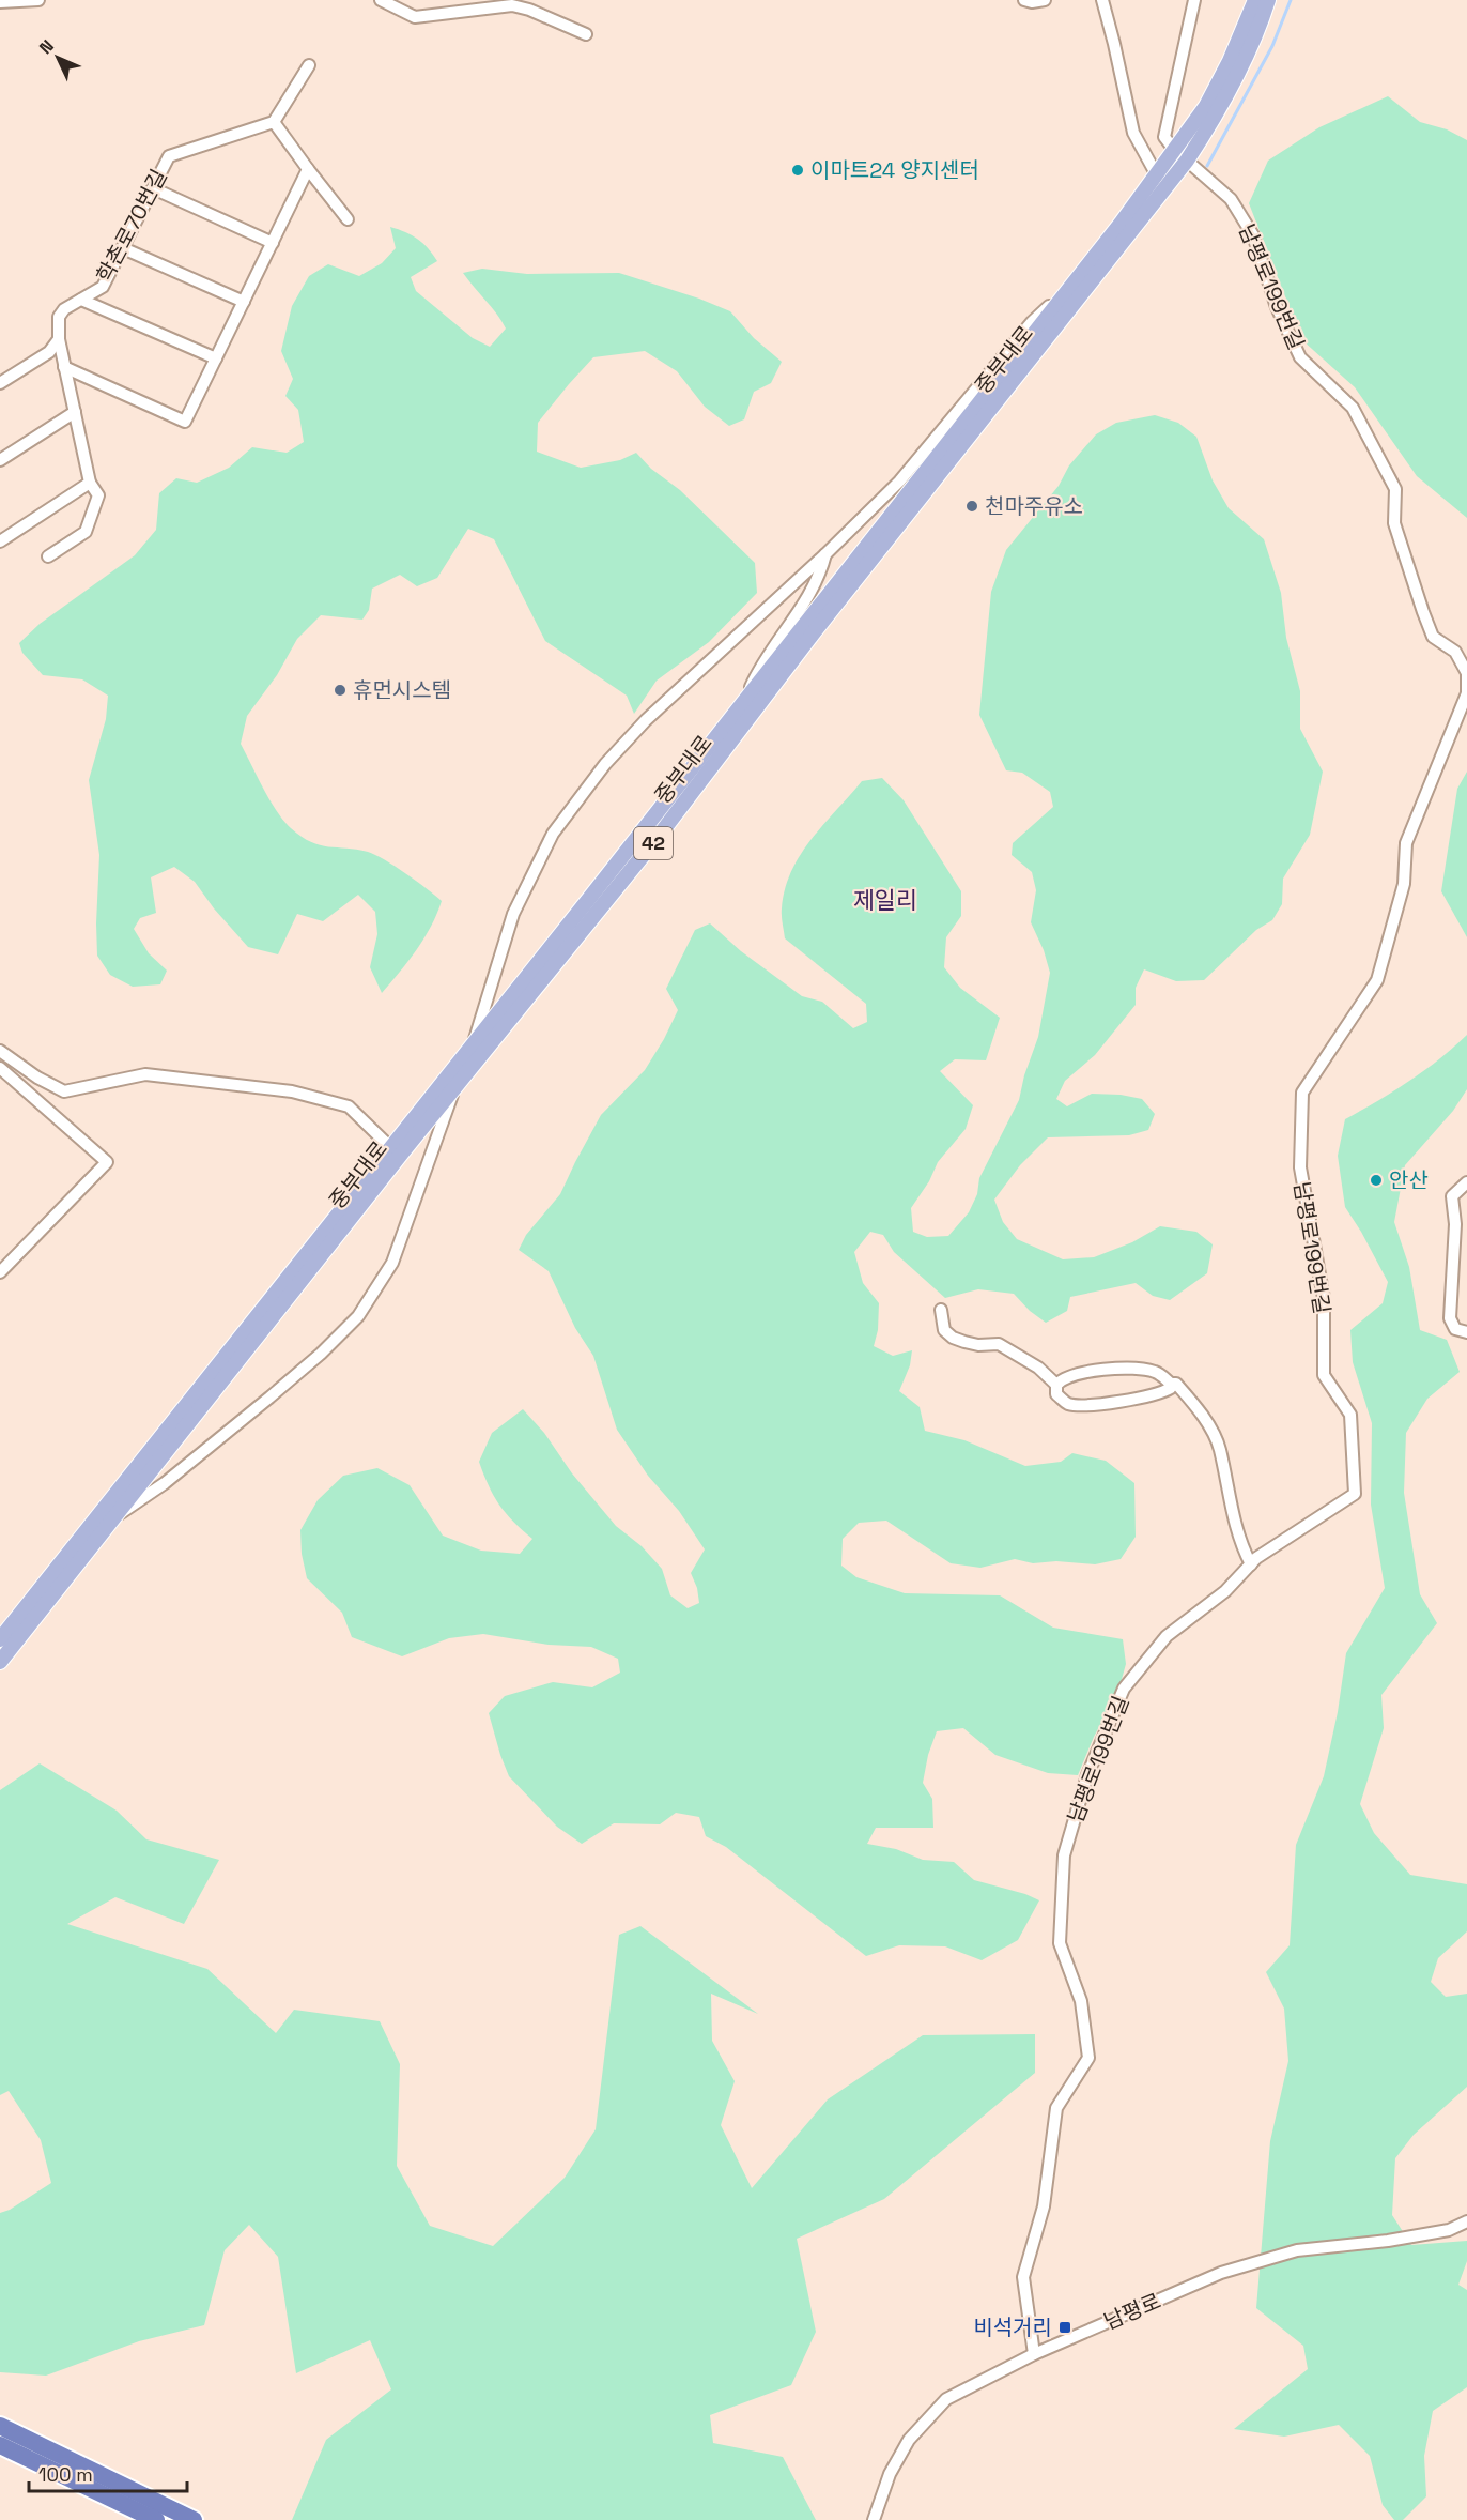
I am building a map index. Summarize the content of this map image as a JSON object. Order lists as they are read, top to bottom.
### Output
{
  "streets": {
    "main road": ["중부대로", "42"],
    "street": ["학촌로70번길", "남평로199번길", "남평로"]
  },
  "crossings": [
    ["남평로199번길", "중부대로"],
    ["남평로199번길", "남평로"]
  ],
  "districts": ["제일리"],
  "places": {
    "other": [
      "이마트24 양지센터",
      "천마주유소",
      "휴먼시스템",
      "안산"
    ],
    "transit": ["비석거리"]
  },
  "scale_bar": "100 m",
  "north": "top left"
}
